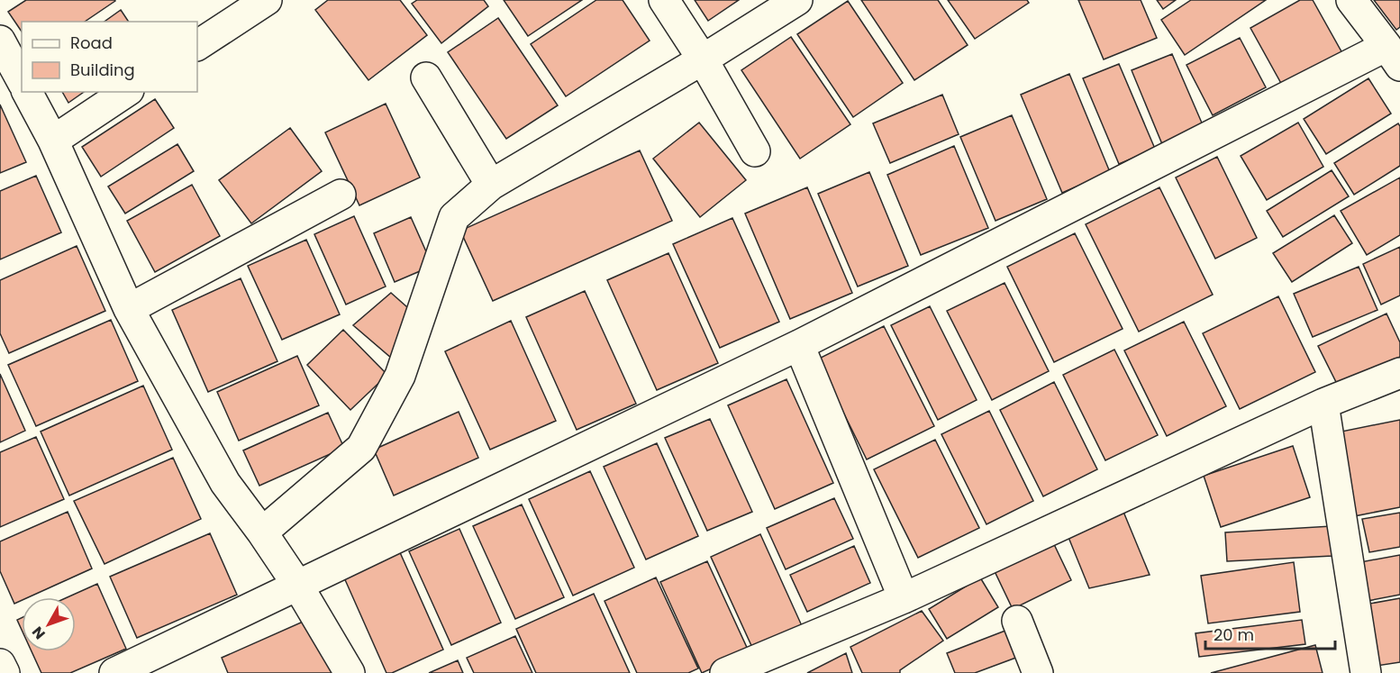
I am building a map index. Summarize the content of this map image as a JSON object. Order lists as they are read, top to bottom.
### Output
{
  "legend": ["Road", "Building"],
  "scale_bar": "20 m",
  "north": "bottom left"
}
